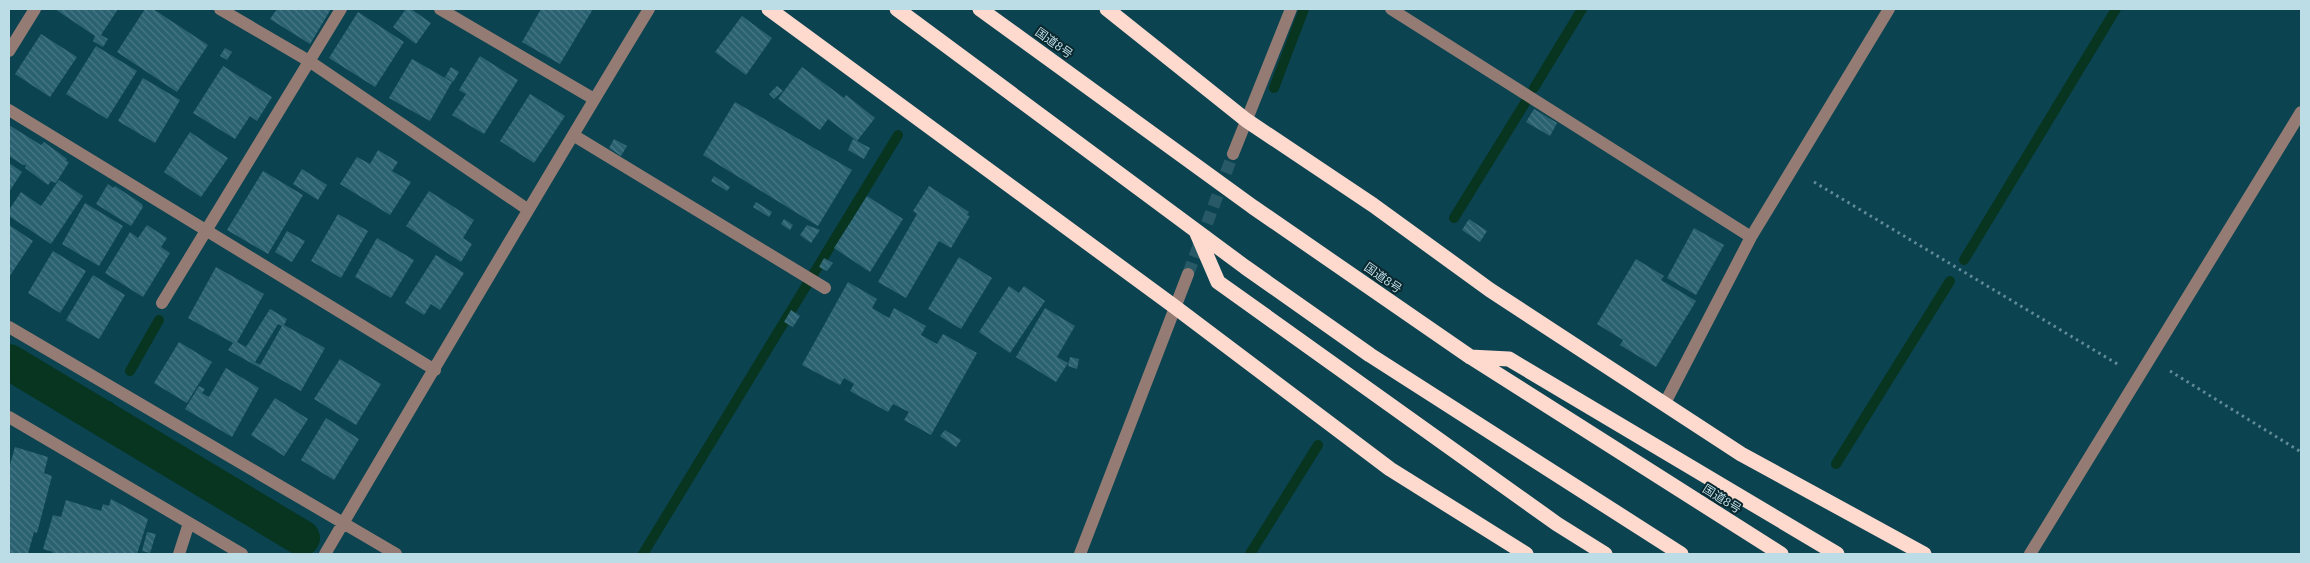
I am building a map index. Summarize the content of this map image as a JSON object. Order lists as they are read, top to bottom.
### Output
{
  "streets": {
    "highway": ["国道8号"]
  }
}
